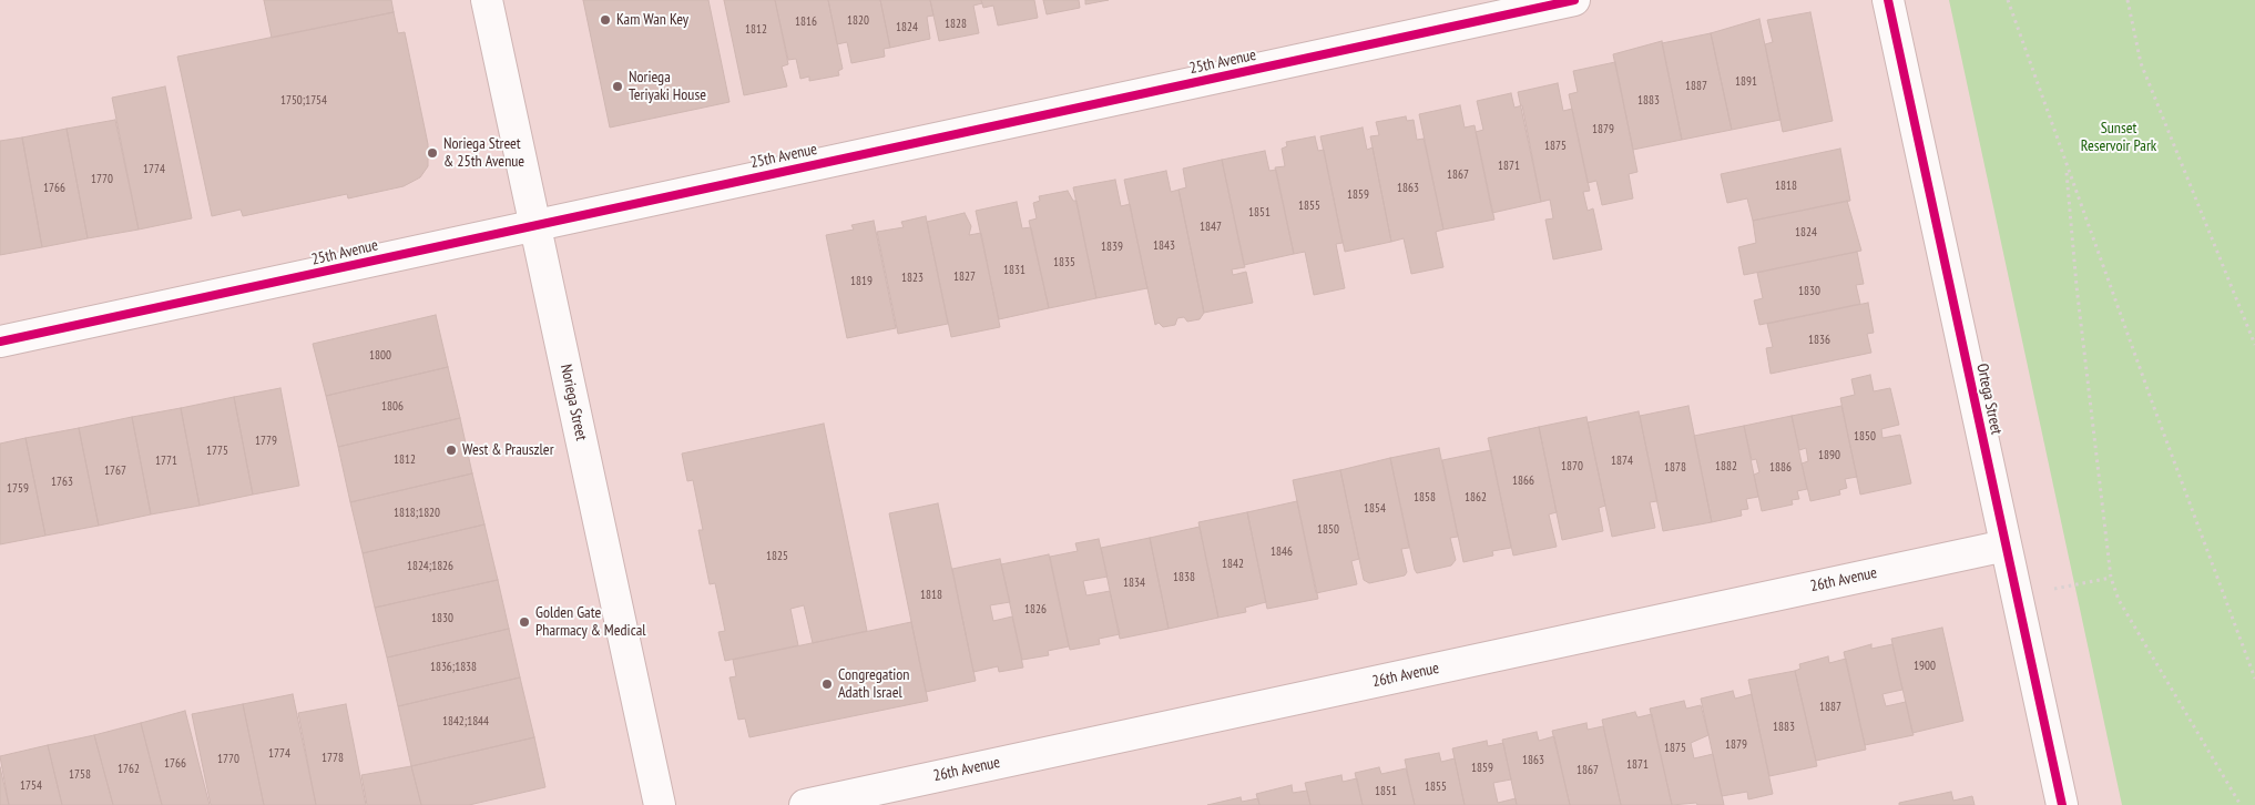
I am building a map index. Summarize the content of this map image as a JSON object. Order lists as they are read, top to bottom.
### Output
{
  "streets": {
    "street": [
      "25th Avenue",
      "Ortega Street",
      "Noriega Street",
      "26th Avenue"
    ]
  },
  "crossings": [
    ["25th Avenue", "Noriega Street"],
    ["Ortega Street", "26th Avenue"]
  ],
  "parks": ["Sunset Reservoir Park"],
  "places": [
    "Kam Wan Key",
    "Noriega Teriyaki House",
    "Noriega Street & 25th Avenue",
    "West & Prauszler",
    "Golden Gate Pharmacy & Medical",
    "Congregation Adath Israel"
  ],
  "house_numbers": [
    "1820",
    "1816",
    "1828",
    "1824",
    "1812",
    "1891",
    "1887",
    "1750;1754",
    "1883",
    "1879",
    "1875",
    "1871",
    "1774",
    "1867",
    "1770",
    "1818",
    "1766",
    "1863",
    "1859",
    "1855",
    "1851",
    "1847",
    "1824",
    "1843",
    "1839",
    "1835",
    "1831",
    "1827",
    "1823",
    "1819",
    "1830",
    "1836",
    "1800",
    "1806",
    "1850",
    "1779",
    "1775",
    "1890",
    "1812",
    "1771",
    "1874",
    "1870",
    "1882",
    "1878",
    "1886",
    "1767",
    "1866",
    "1763",
    "1759",
    "1858",
    "1862",
    "1854",
    "1818;1820",
    "1850",
    "1846",
    "1825",
    "1842",
    "1824;1826",
    "1838",
    "1834",
    "1818",
    "1826",
    "1830",
    "1900",
    "1836;1838",
    "1887",
    "1842;1844",
    "1883",
    "1879",
    "1875",
    "1774",
    "1778",
    "1770",
    "1863",
    "1766",
    "1871",
    "1859",
    "1762",
    "1867",
    "1758",
    "1754",
    "1855",
    "1851"
  ]
}
